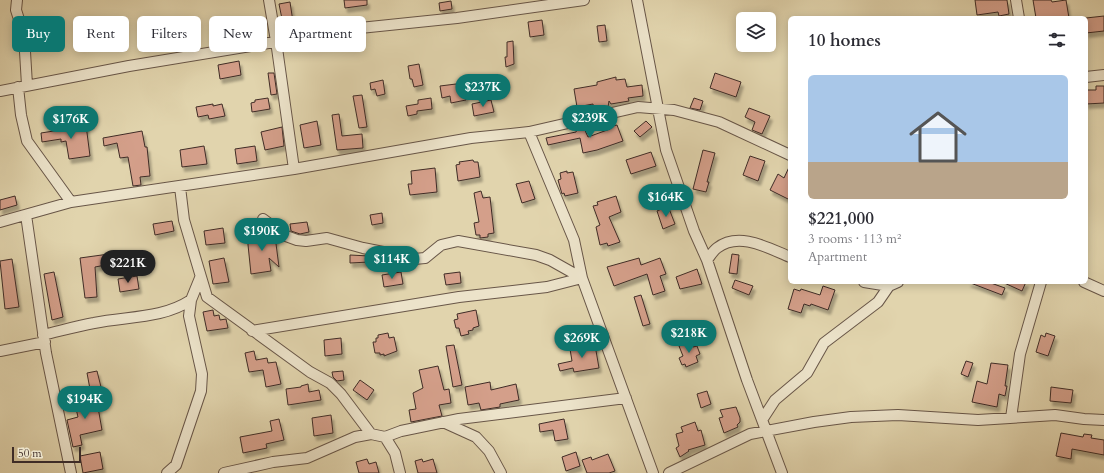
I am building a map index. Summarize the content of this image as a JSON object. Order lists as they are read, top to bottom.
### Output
{
  "scale_bar": "50 m",
  "page": {
    "chip": [
      "Buy",
      "Rent",
      "Filters",
      "New",
      "Apartment"
    ],
    "heading": "10 homes",
    "list": [
      {
        "name": "$221,000",
        "note": "3 rooms · 113 m² · Apartment"
      }
    ],
    "price": [
      "$237K",
      "$239K",
      "$176K",
      "$164K",
      "$190K",
      "$114K",
      "$221K",
      "$218K",
      "$269K",
      "$194K"
    ],
    "scale": "50 m"
  }
}
